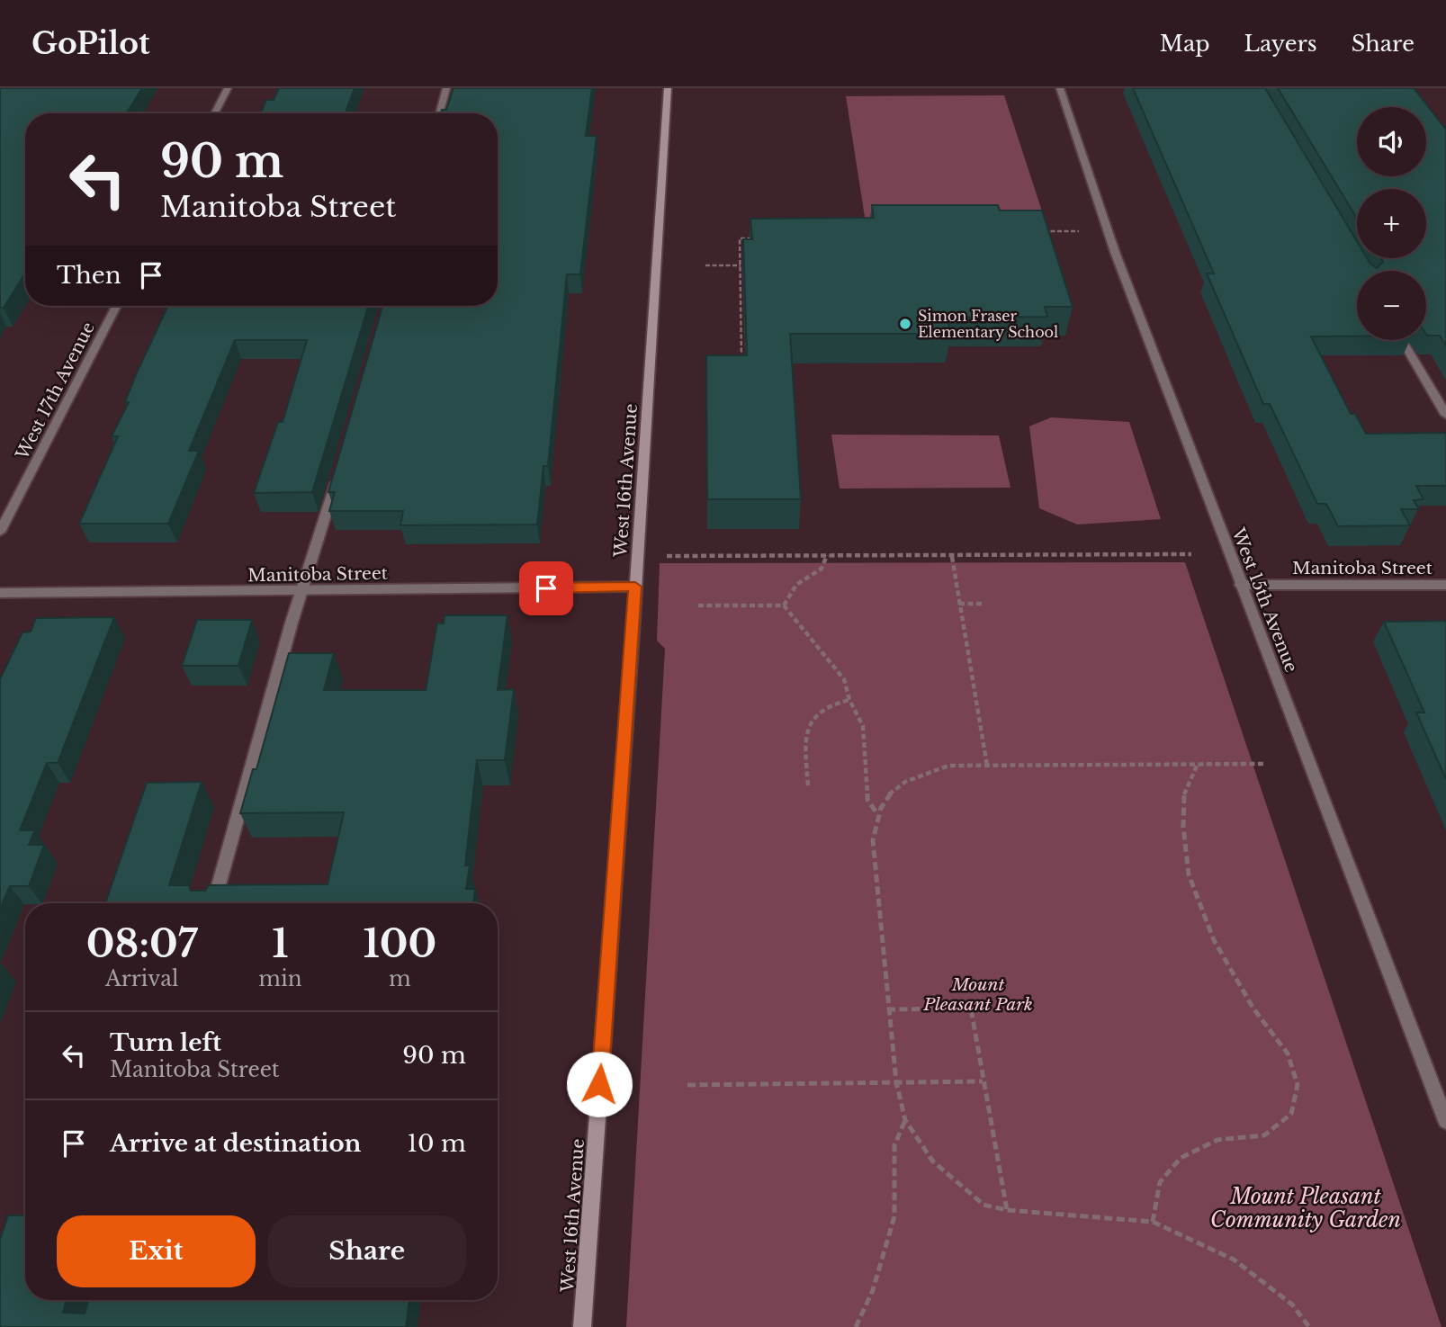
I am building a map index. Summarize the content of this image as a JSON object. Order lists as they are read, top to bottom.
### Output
{
  "streets": {
    "street": [
      "West 17th Avenue",
      "West 16th Avenue",
      "Manitoba Street",
      "West 15th Avenue"
    ]
  },
  "crossings": [
    ["West 16th Avenue", "Manitoba Street"],
    ["Manitoba Street", "West 15th Avenue"]
  ],
  "parks": ["Mount Pleasant Park", "Mount Pleasant Community Garden"],
  "places": ["Simon Fraser Elementary School"],
  "page": {
    "header": "GoPilot",
    "nav": ["Map", "Layers", "Share"],
    "map_buttons": ["+", "−"],
    "turn": ["90 m", "Manitoba Street"],
    "then": "Then",
    "eta": [
      "08:07",
      "Arrival",
      "1",
      "min",
      "100",
      "m"
    ],
    "list": [
      {
        "name": "Turn left",
        "note": "Manitoba Street",
        "value": "90 m"
      },
      {
        "name": "Arrive at destination",
        "value": "10 m"
      }
    ],
    "buttons": ["Exit", "Share"]
  }
}
